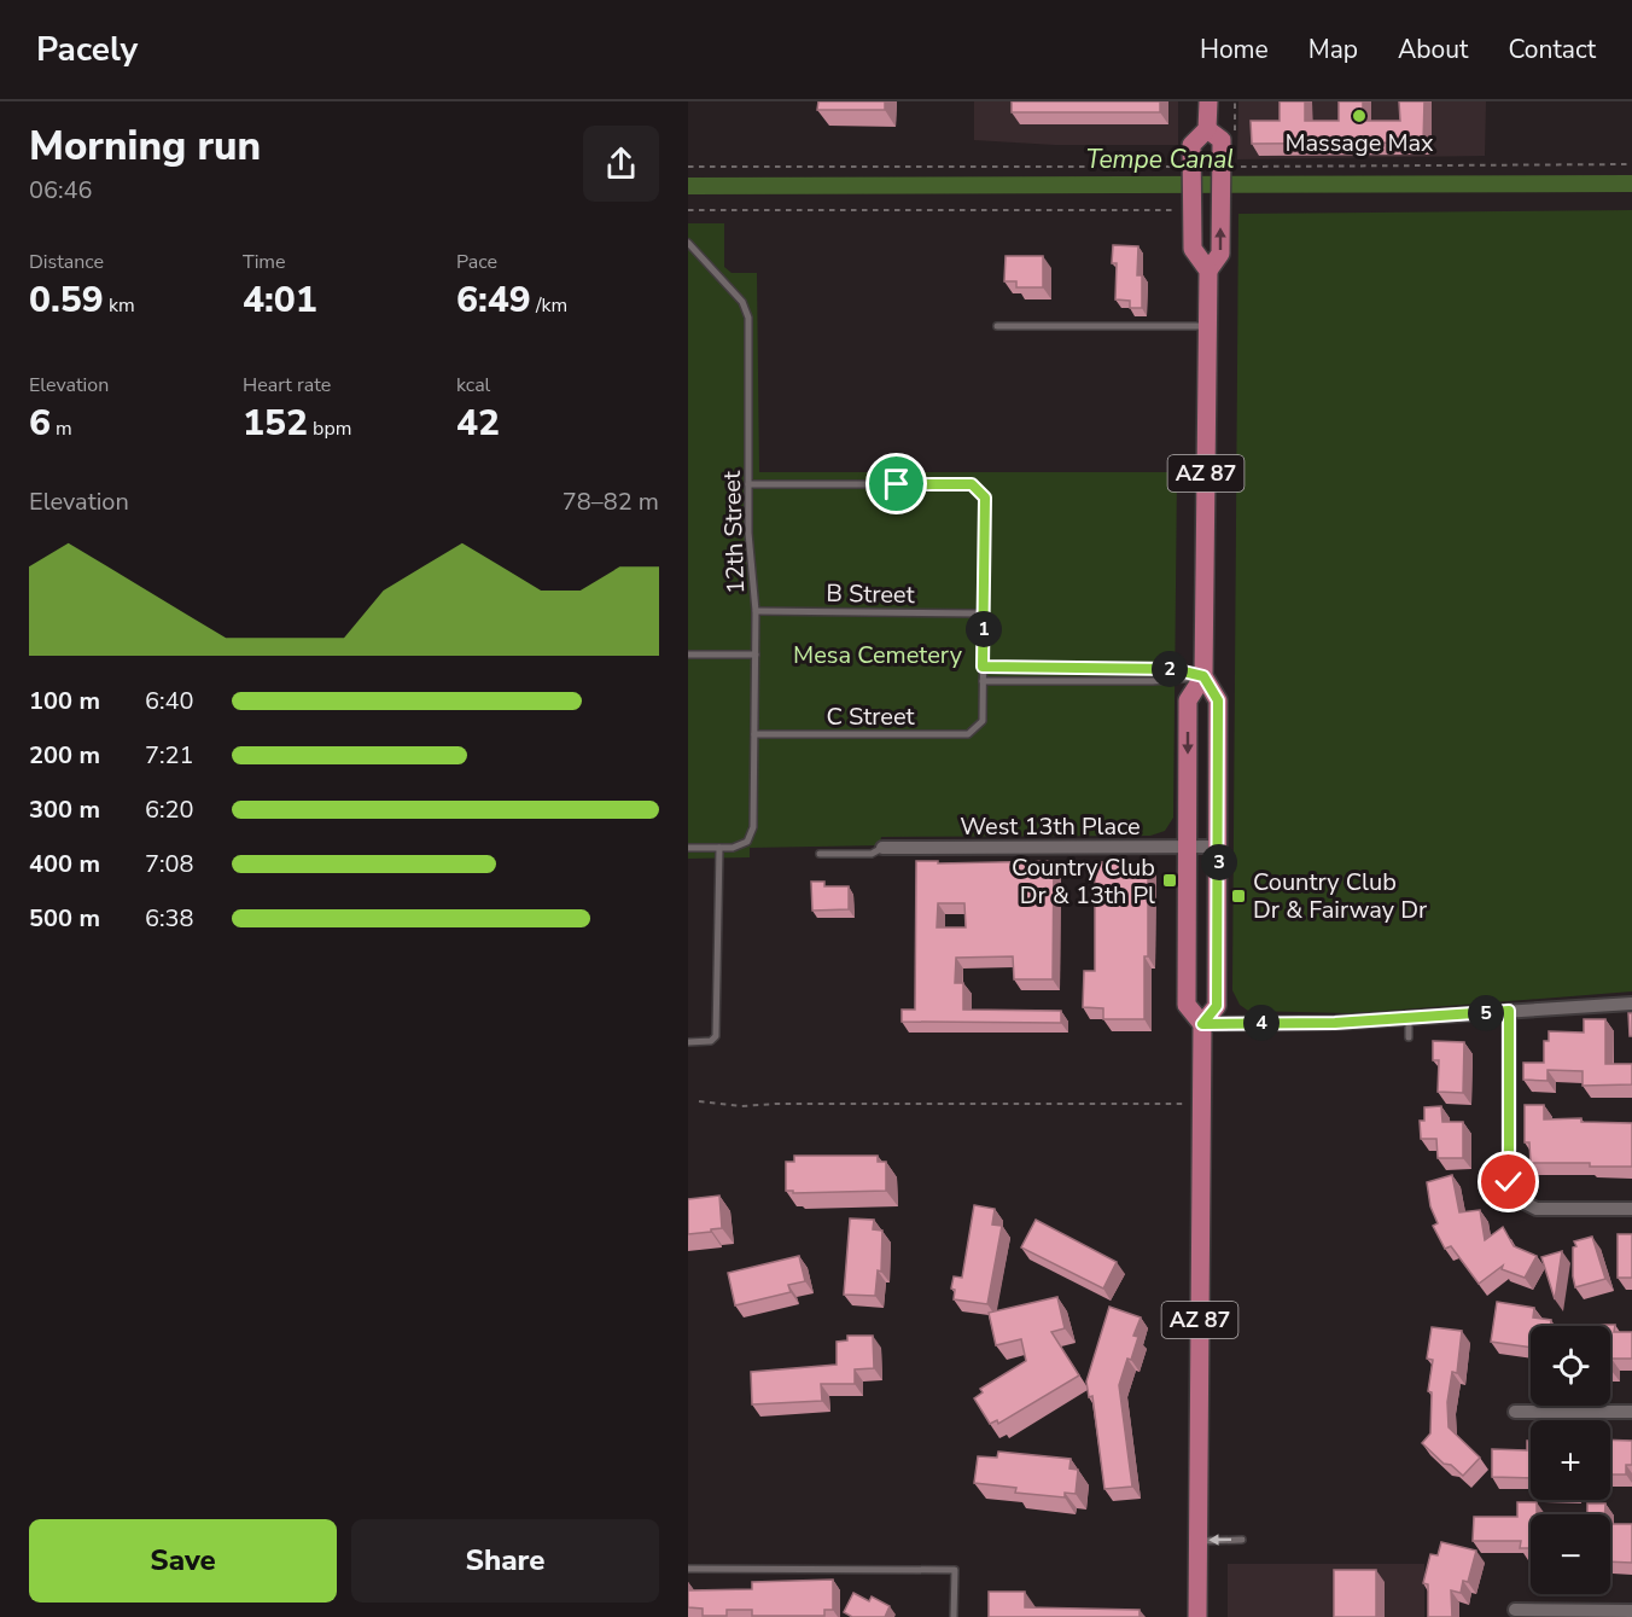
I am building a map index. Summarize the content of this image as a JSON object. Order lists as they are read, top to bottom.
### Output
{
  "streets": {
    "main road": ["AZ 87"],
    "street": ["West 13th Place"],
    "lane": ["12th Street", "B Street", "C Street"]
  },
  "crossings": [
    ["AZ 87", "West 13th Place"],
    ["12th Street", "B Street"],
    ["12th Street", "C Street"]
  ],
  "water": ["Tempe Canal"],
  "parks": ["Mesa Cemetery"],
  "places": {
    "other": ["Massage Max"],
    "transit": ["Country Club Dr & 13th Pl", "Country Club Dr & Fairway Dr"]
  },
  "page": {
    "header": "Pacely",
    "nav": [
      "Home",
      "Map",
      "About",
      "Contact"
    ],
    "heading": ["Morning run", "06:46"],
    "stats": [
      ["Distance", "0.59 km"],
      ["Time", "4:01"],
      ["Pace", "6:49 /km"],
      ["Elevation", "6 m"],
      ["Heart rate", "152 bpm"],
      ["kcal", "42"]
    ],
    "chart": ["Elevation", "78–82 m"],
    "pins": [
      "1",
      "2",
      "3",
      "5",
      "4"
    ],
    "list": [
      {
        "name": "100 m",
        "note": "6:40"
      },
      {
        "name": "200 m",
        "note": "7:21"
      },
      {
        "name": "300 m",
        "note": "6:20"
      },
      {
        "name": "400 m",
        "note": "7:08"
      },
      {
        "name": "500 m",
        "note": "6:38"
      }
    ],
    "map_buttons": ["+", "−"],
    "buttons": ["Save", "Share"]
  }
}
